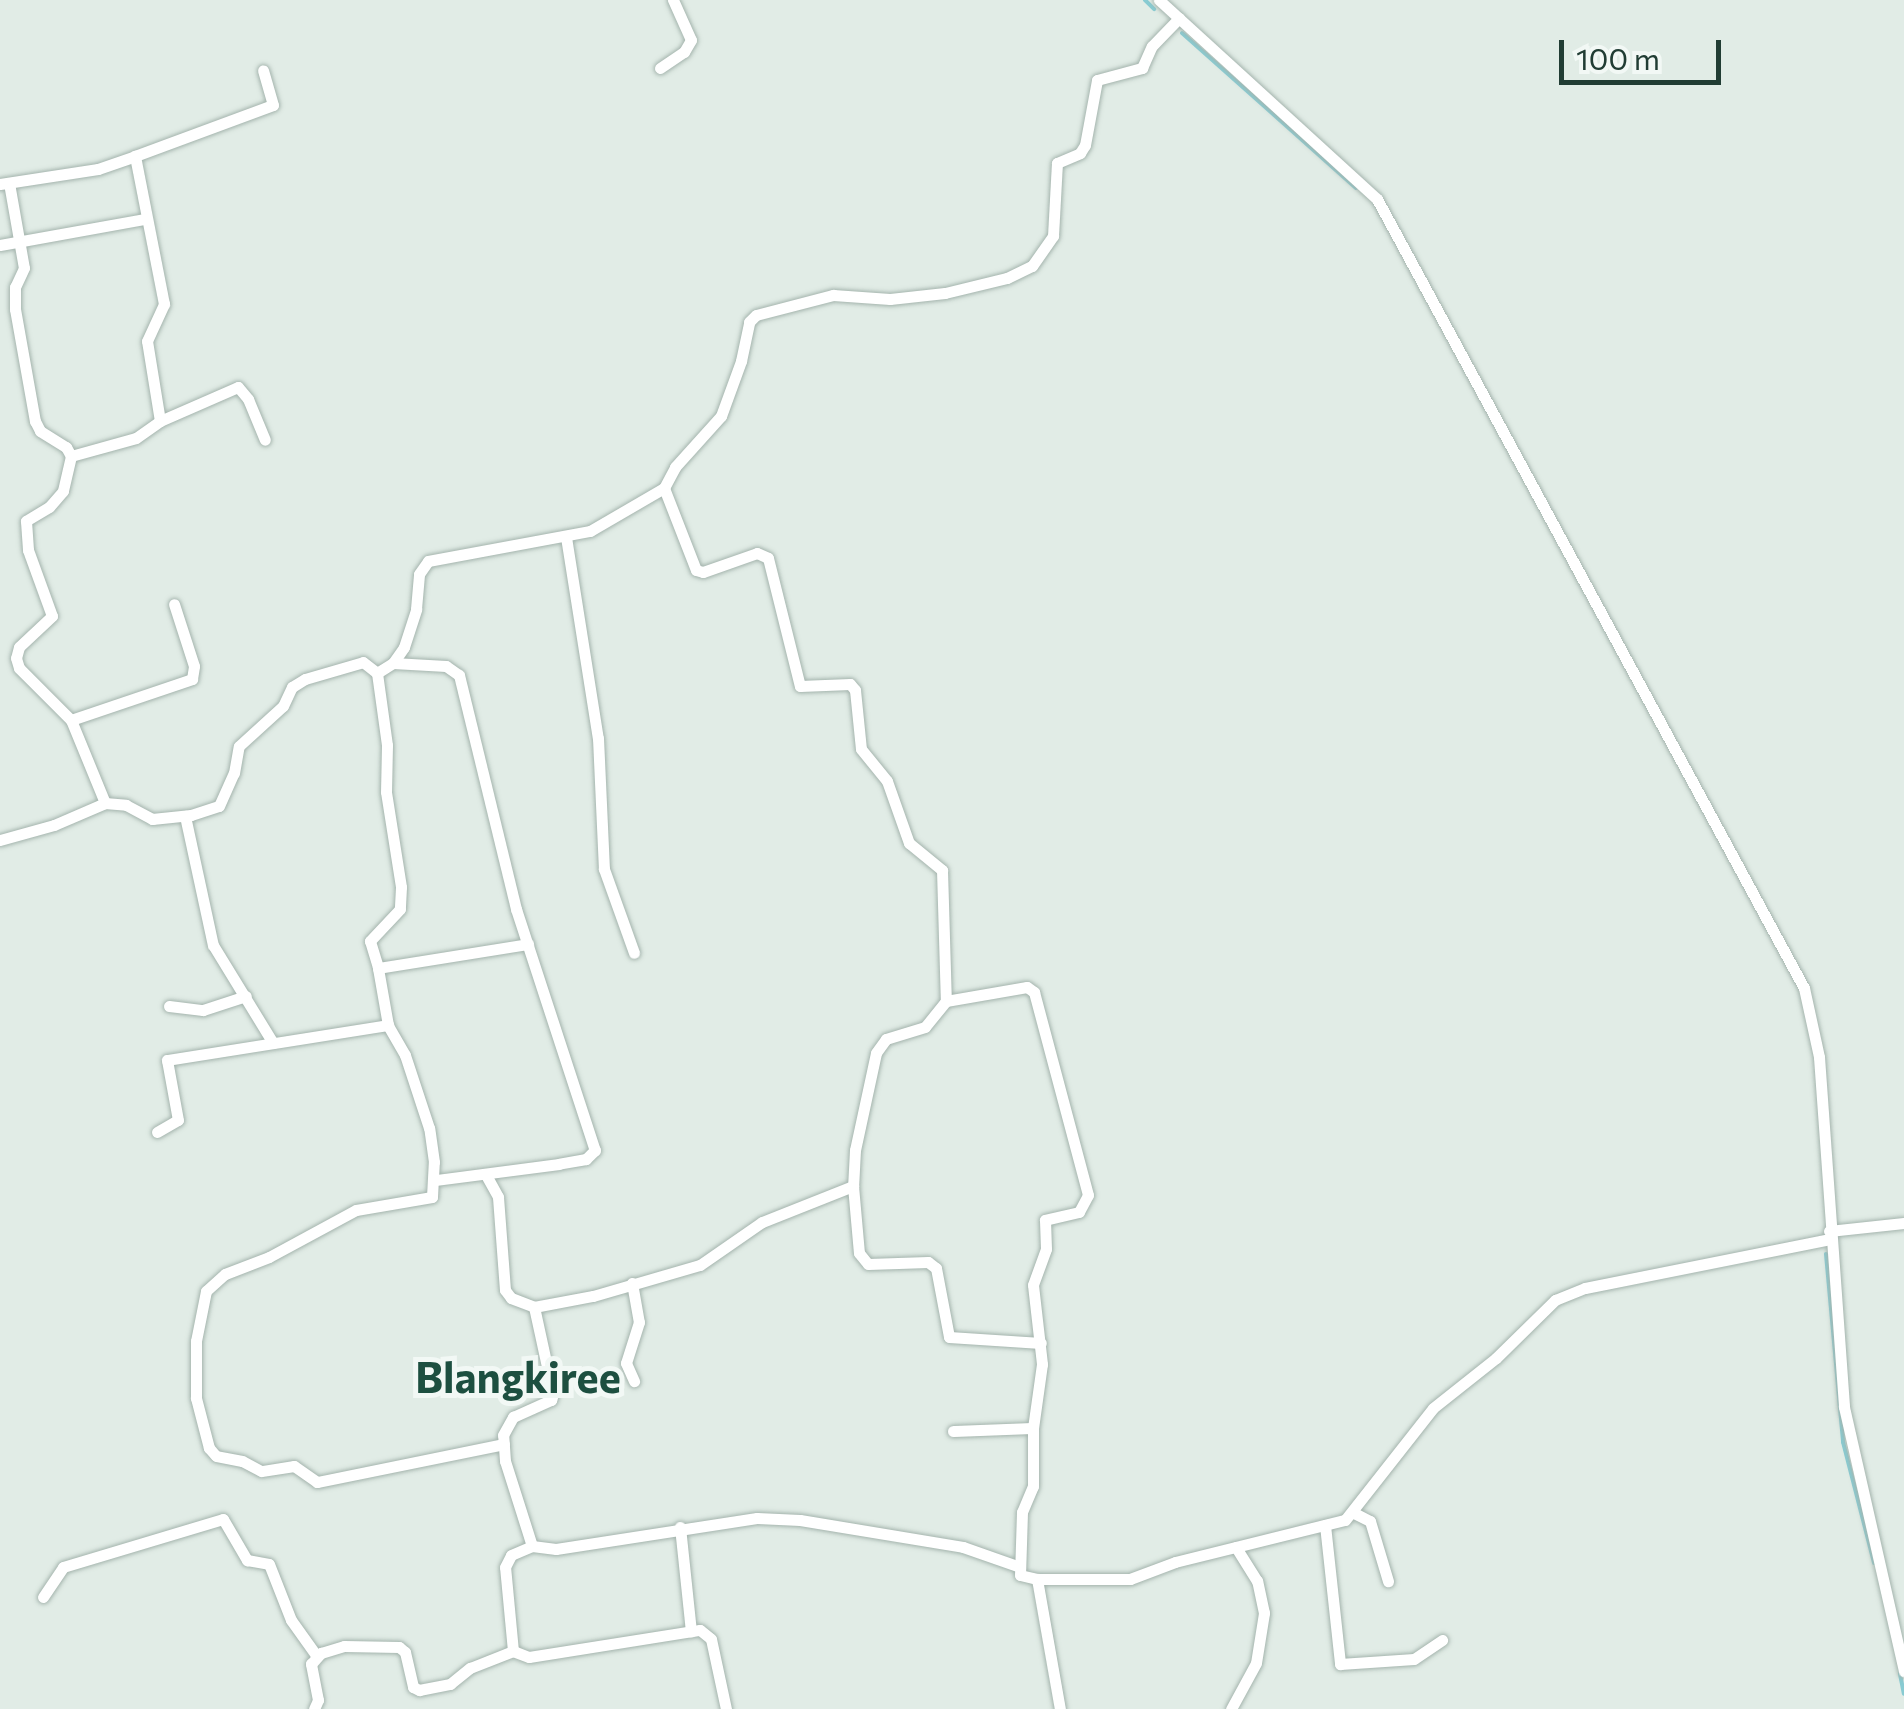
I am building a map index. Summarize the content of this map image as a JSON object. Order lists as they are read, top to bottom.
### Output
{
  "districts": ["Blangkiree"],
  "scale_bar": "100 m"
}
